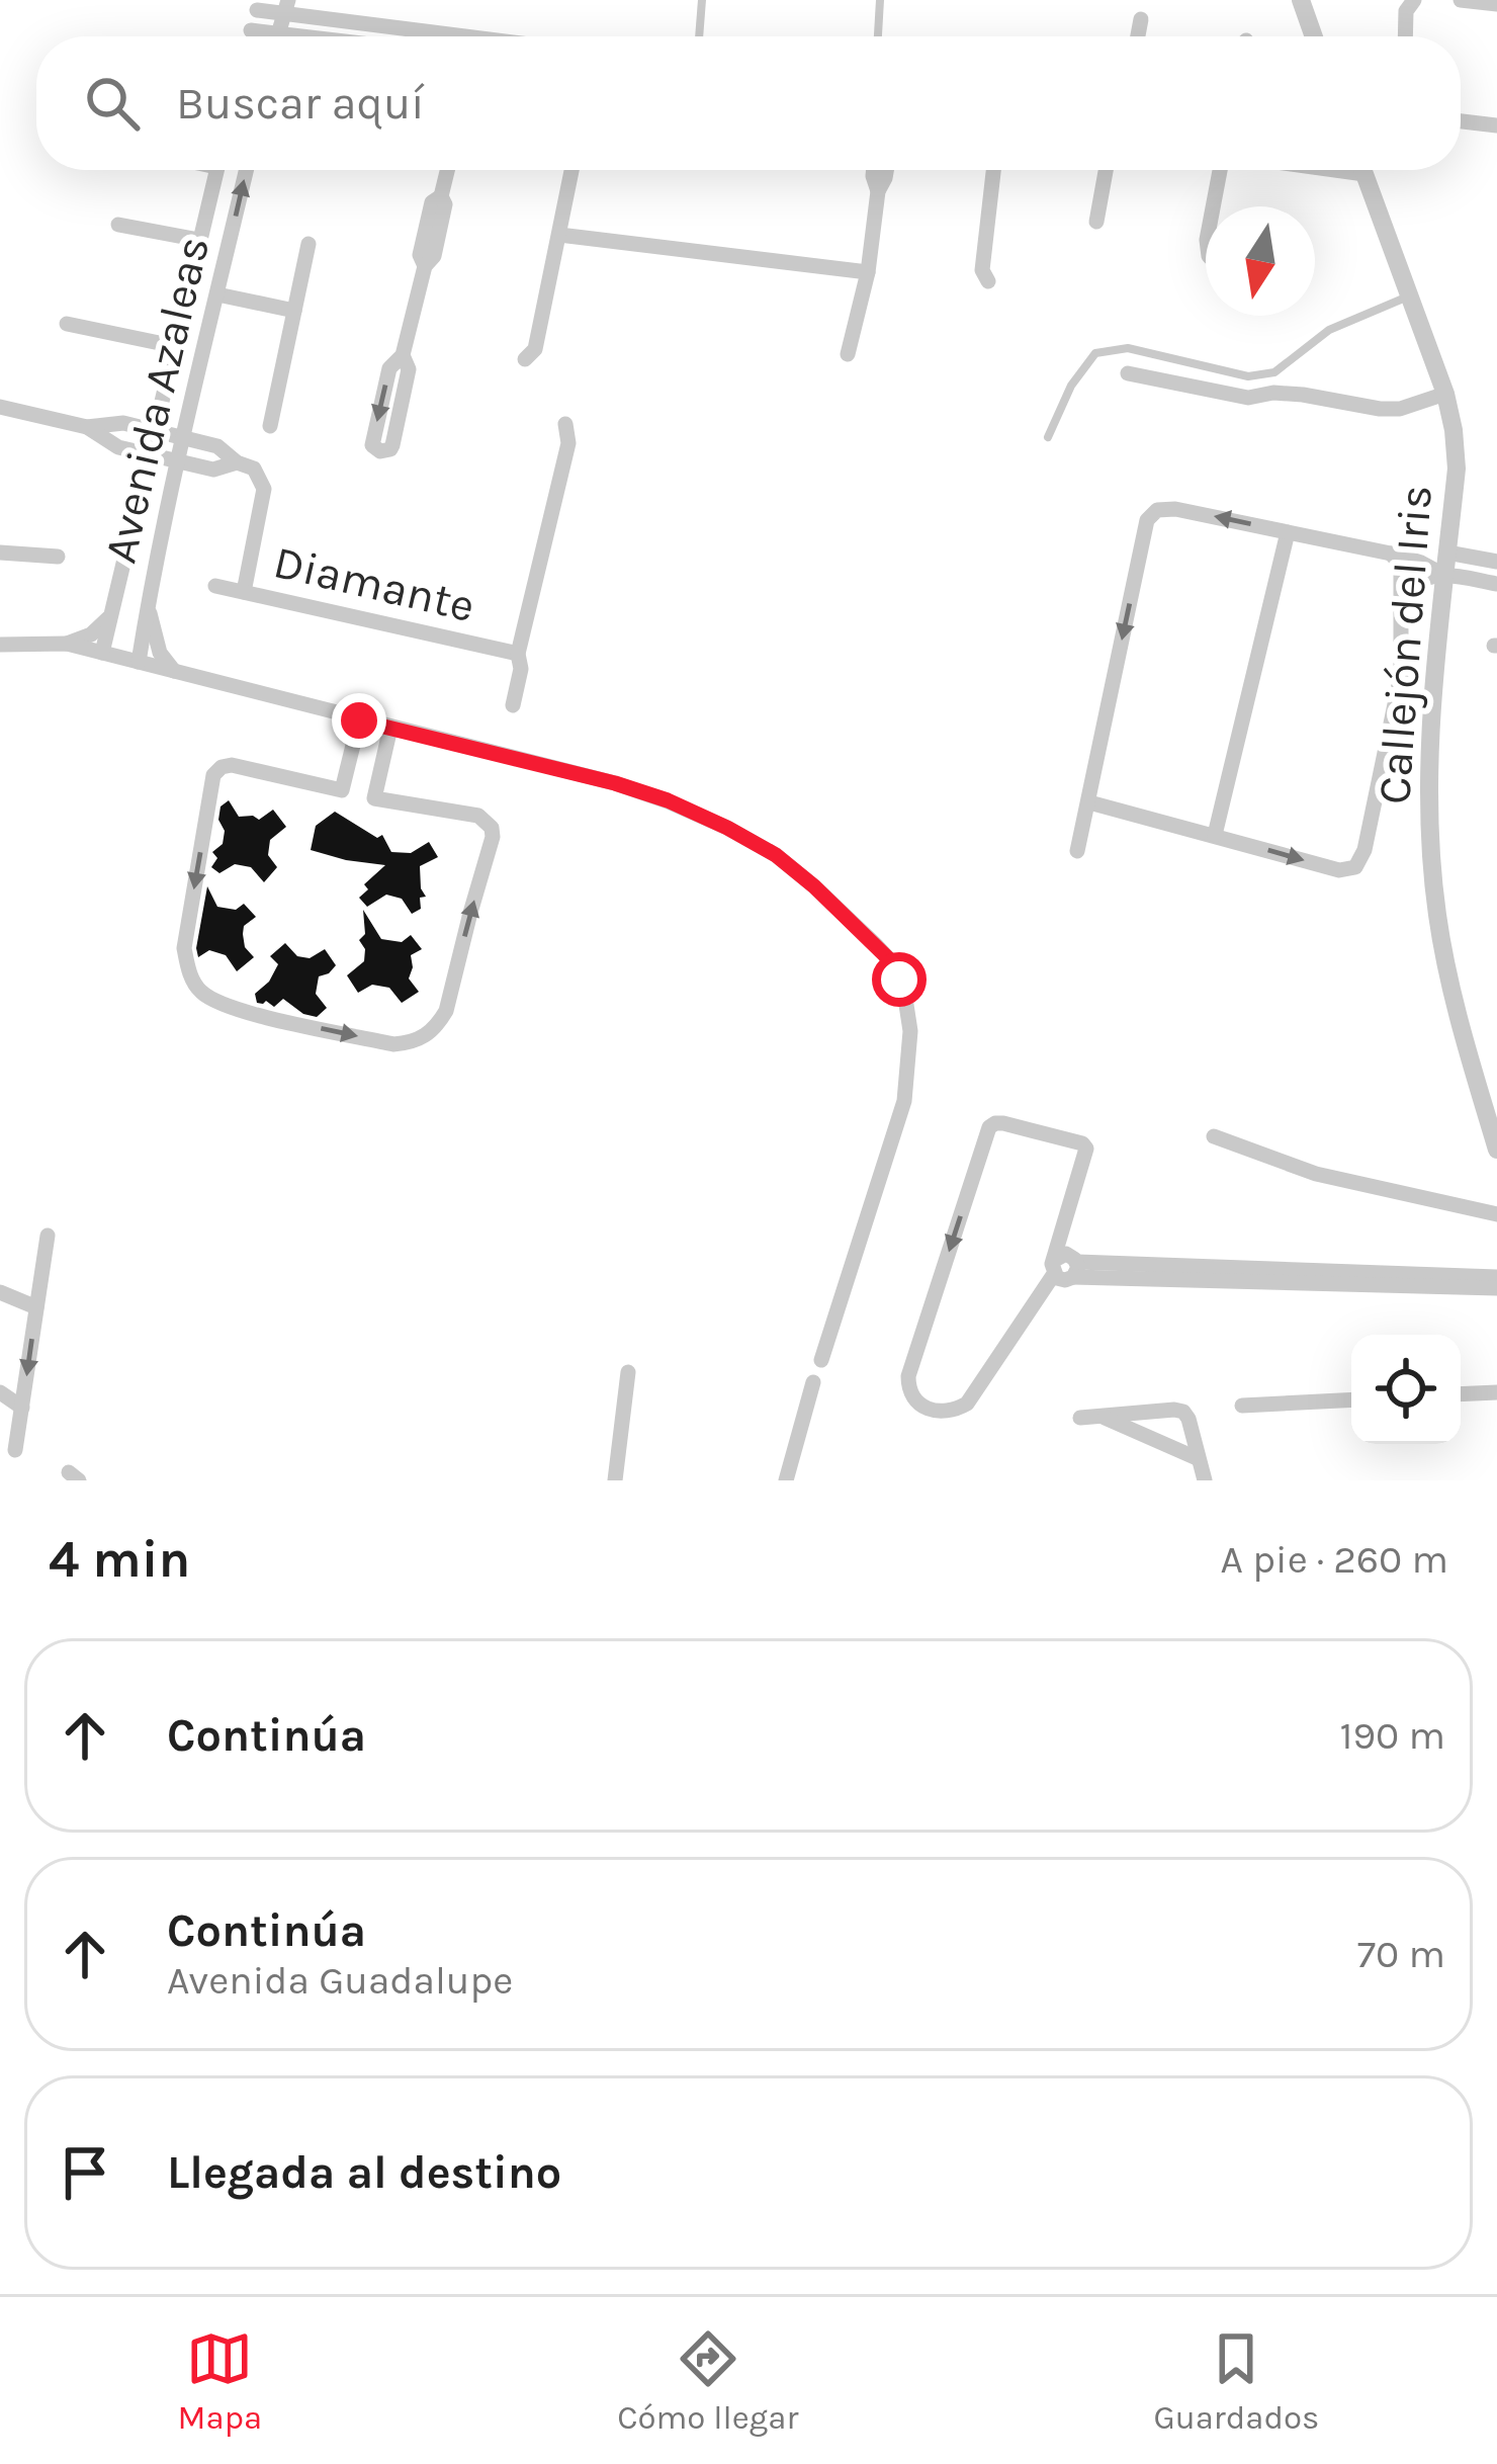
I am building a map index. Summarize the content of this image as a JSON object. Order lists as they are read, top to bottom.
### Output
{
  "streets": {
    "street": ["Avenida Azaleas", "Diamante", "Callejón del Iris"]
  },
  "north": "bottom",
  "page": {
    "search": "Buscar aquí",
    "heading": ["4 min", "A pie · 260 m"],
    "list": [
      ["Continúa", "190 m"],
      ["Continúa", "Avenida Guadalupe", "70 m"],
      "Llegada al destino"
    ],
    "nav": ["Mapa", "Cómo llegar", "Guardados"]
  }
}
